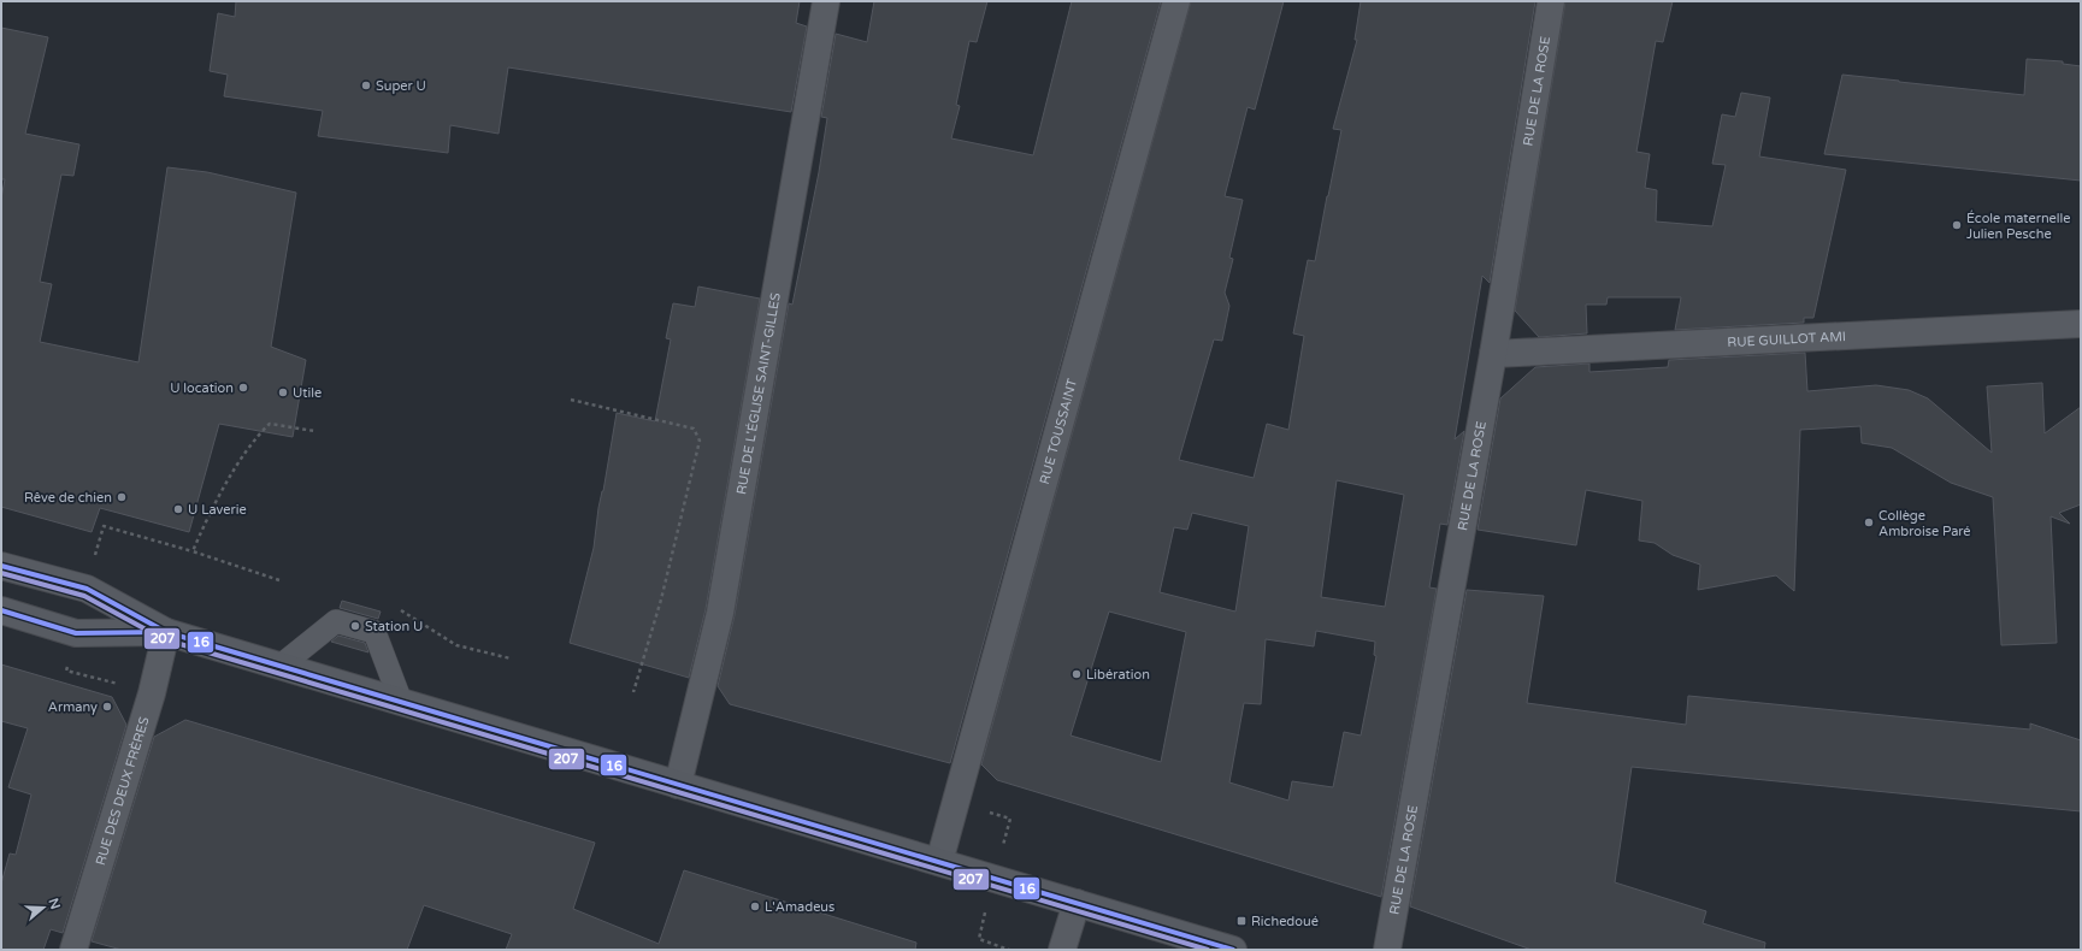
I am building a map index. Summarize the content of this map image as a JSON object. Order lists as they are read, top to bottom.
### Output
{
  "streets": {
    "street": [
      "RUE DE LA ROSE",
      "RUE GUILLOT AMI",
      "RUE DE L'ÉGLISE SAINT-GILLES",
      "RUE TOUSSAINT",
      "RUE DES DEUX FRÈRES"
    ]
  },
  "crossings": [
    ["RUE DE LA ROSE", "RUE GUILLOT AMI"]
  ],
  "places": {
    "other": [
      "Super U",
      "École maternelle Julien Pesche",
      "U location",
      "Utile",
      "Rêve de chien",
      "U Laverie",
      "Collège Ambroise Paré",
      "Station U",
      "Libération",
      "Armany",
      "L'Amadeus"
    ],
    "transit": ["Richedoué"]
  },
  "lines": ["transit line 16", "transit line 207"],
  "north": "right"
}
